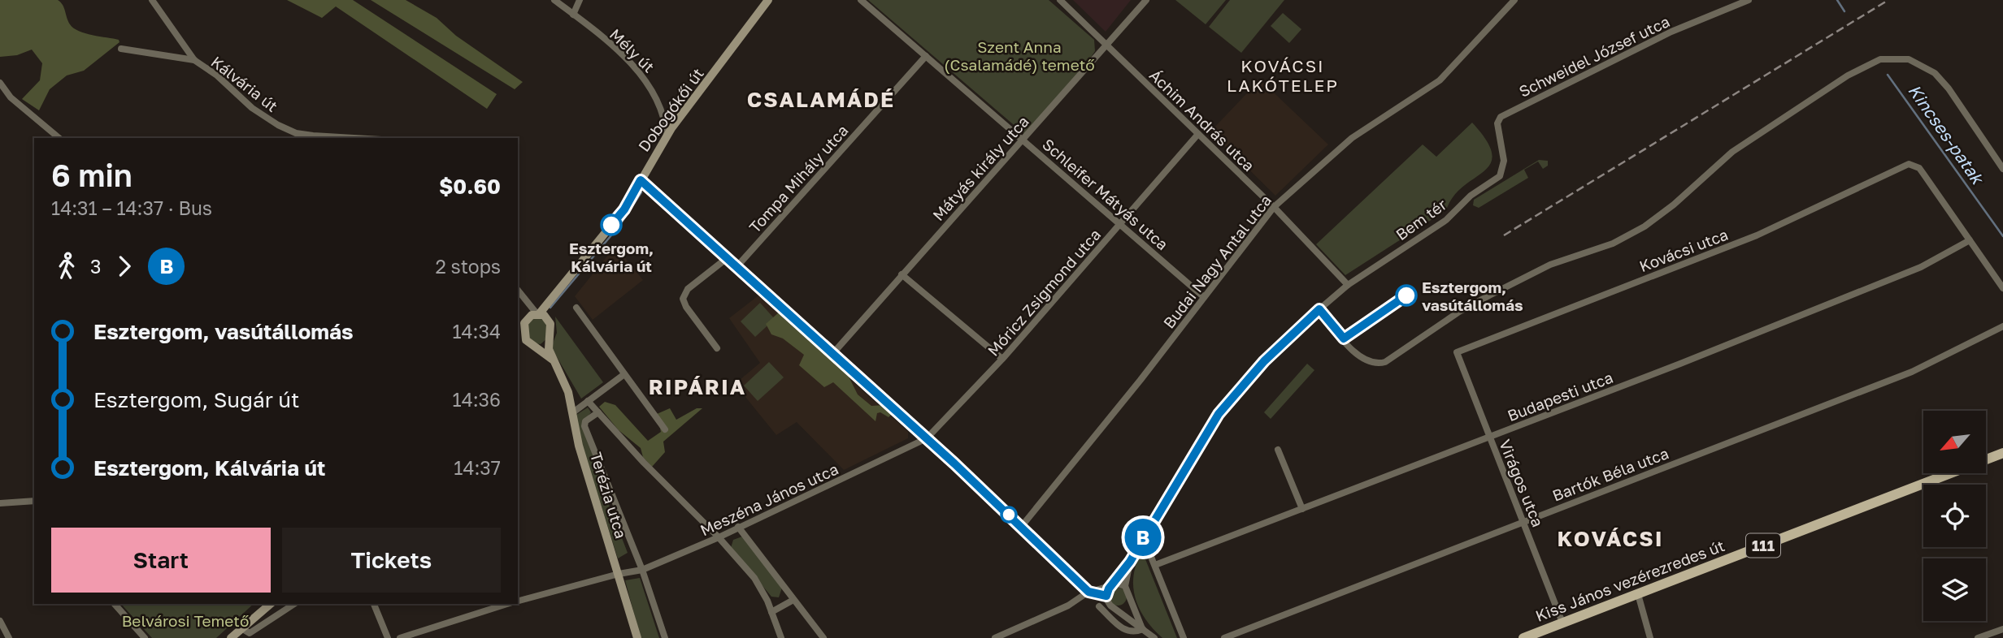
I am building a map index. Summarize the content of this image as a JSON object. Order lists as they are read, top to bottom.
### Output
{
  "streets": {
    "main road": [
      "Dobogókői út",
      "Terézia utca",
      "111",
      "Kiss János vezérezredes út"
    ],
    "street": [
      "Mély út",
      "Schweidel József utca",
      "Kálvária út",
      "Áchim András utca",
      "Mátyás király utca",
      "Tompa Mihály utca",
      "Schleifer Mátyás utca",
      "Bem tér",
      "Kovácsi utca",
      "Budai Nagy Antal utca",
      "Móricz Zsigmond utca",
      "Budapesti utca",
      "Bartók Béla utca",
      "Virágos utca",
      "Meszéna János utca"
    ]
  },
  "crossings": [
    ["Mély út", "Dobogókői út"],
    ["Schweidel József utca", "Bem tér"],
    ["Dobogókői út", "Terézia utca"],
    ["Áchim András utca", "Mátyás király utca"],
    ["Áchim András utca", "Bem tér"],
    ["Áchim András utca", "Budai Nagy Antal utca"],
    ["Áchim András utca", "Móricz Zsigmond utca"],
    ["Mátyás király utca", "Schleifer Mátyás utca"],
    ["Tompa Mihály utca", "Schleifer Mátyás utca"],
    ["Schleifer Mátyás utca", "Budai Nagy Antal utca"],
    ["Schleifer Mátyás utca", "Móricz Zsigmond utca"],
    ["Kovácsi utca", "Budapesti utca"],
    ["Kovácsi utca", "Virágos utca"],
    ["Móricz Zsigmond utca", "Meszéna János utca"],
    ["Budapesti utca", "Virágos utca"],
    ["Bartók Béla utca", "Virágos utca"],
    ["Virágos utca", "Kiss János vezérezredes út"],
    ["Terézia utca", "Meszéna János utca"]
  ],
  "districts": [
    "KOVÁCSI LAKÓTELEP",
    "CSALAMÁDÉ",
    "RIPÁRIA",
    "KOVÁCSI"
  ],
  "water": ["Kincses-patak"],
  "parks": ["Szent Anna (Csalamádé) temető", "Belvárosi Temető"],
  "places": ["Esztergom, Kálvária út", "Esztergom, vasútállomás"],
  "lines": ["bus line B"],
  "north": "bottom left",
  "page": {
    "on_map": "B",
    "heading": ["6 min", "14:31 – 14:37 · Bus", "$0.60"],
    "legs": ["3", "B", "2 stops"],
    "list": [
      {
        "name": "Esztergom, vasútállomás",
        "value": "14:34"
      },
      {
        "name": "Esztergom, Sugár út",
        "value": "14:36"
      },
      {
        "name": "Esztergom, Kálvária út",
        "value": "14:37"
      }
    ],
    "buttons": ["Start", "Tickets"]
  }
}
